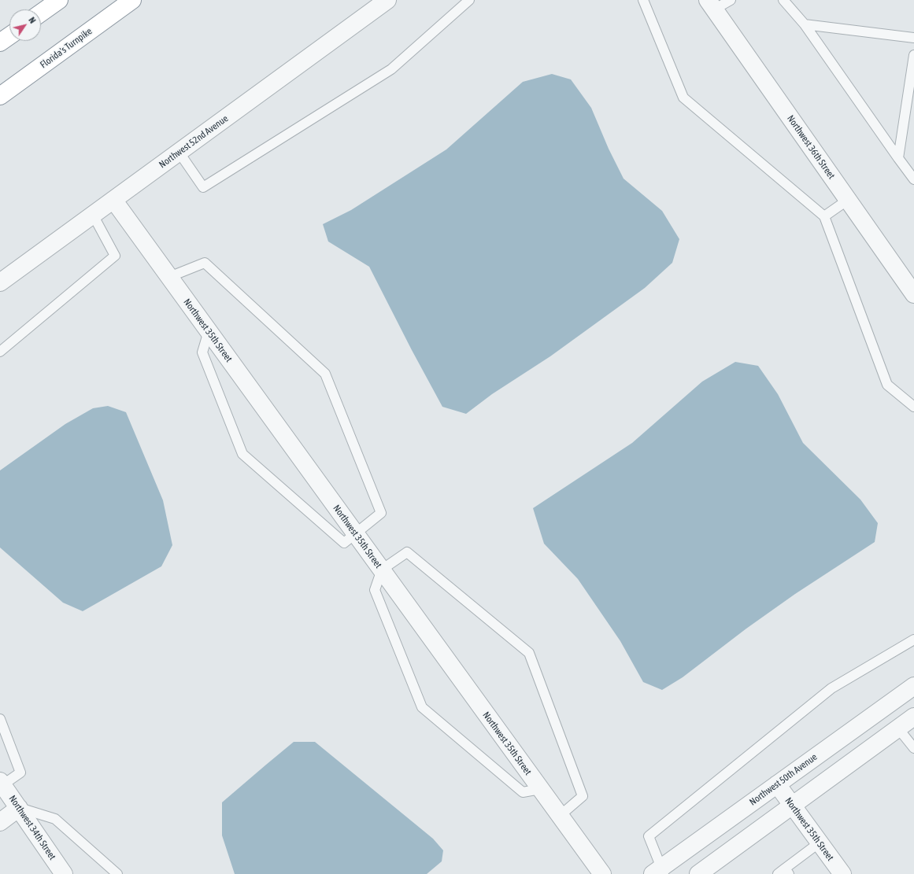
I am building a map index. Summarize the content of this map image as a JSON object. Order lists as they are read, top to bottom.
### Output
{
  "streets": {
    "highway": ["Florida's Turnpike"],
    "street": [
      "Northwest 52nd Avenue",
      "Northwest 36th Street",
      "Northwest 35th Street",
      "Northwest 50th Avenue",
      "Northwest 34th Street"
    ]
  },
  "crossings": [
    ["Northwest 52nd Avenue", "Northwest 35th Street"],
    ["Northwest 35th Street", "Northwest 50th Avenue"]
  ],
  "north": "top right"
}
